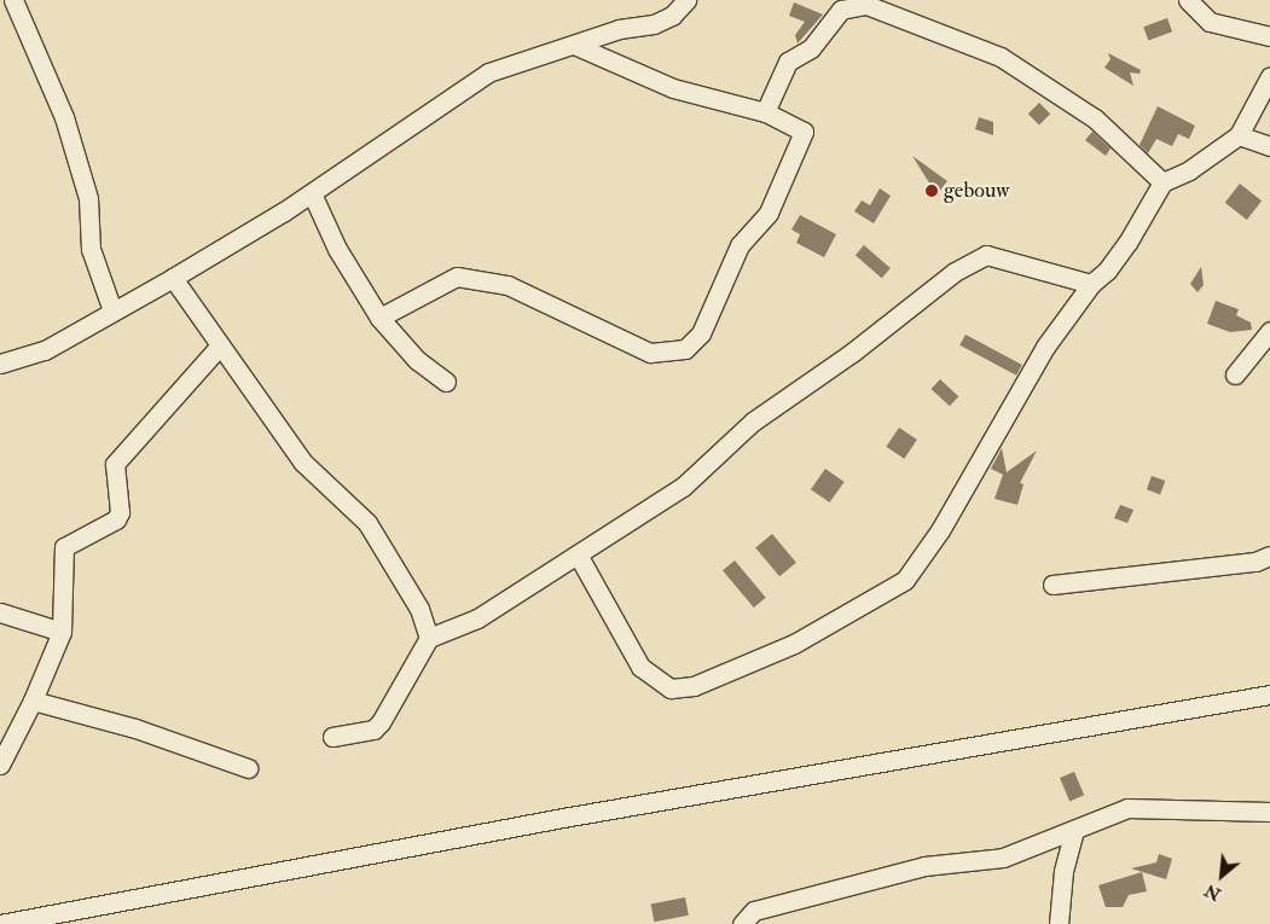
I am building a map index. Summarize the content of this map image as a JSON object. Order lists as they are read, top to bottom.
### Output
{
  "places": ["gebouw"],
  "north": "bottom left"
}
